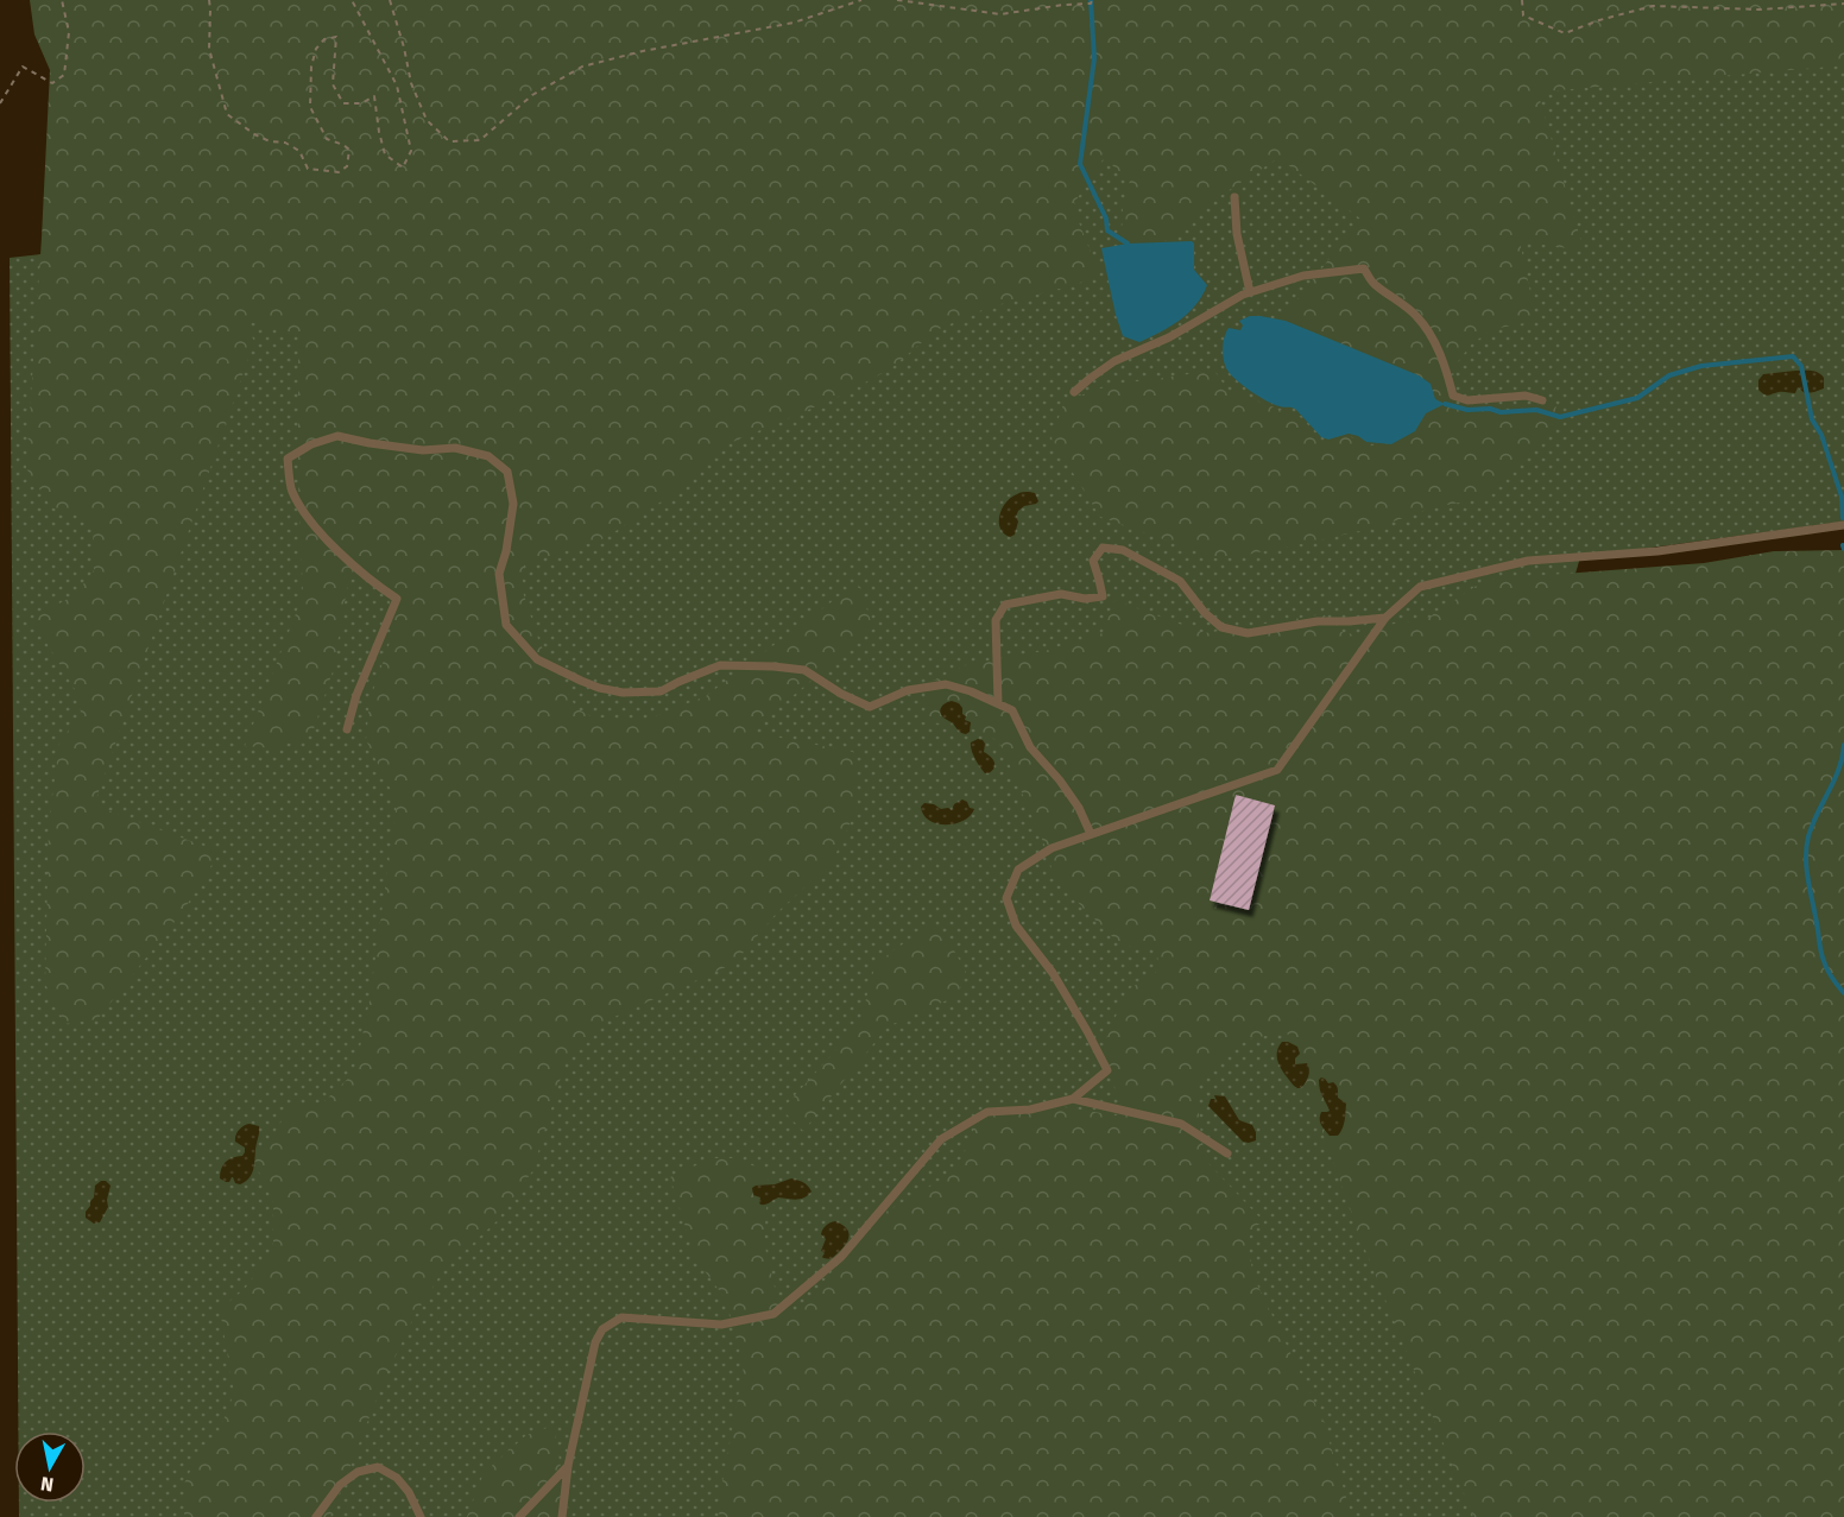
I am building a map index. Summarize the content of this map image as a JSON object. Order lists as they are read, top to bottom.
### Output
{
  "north": "bottom"
}
